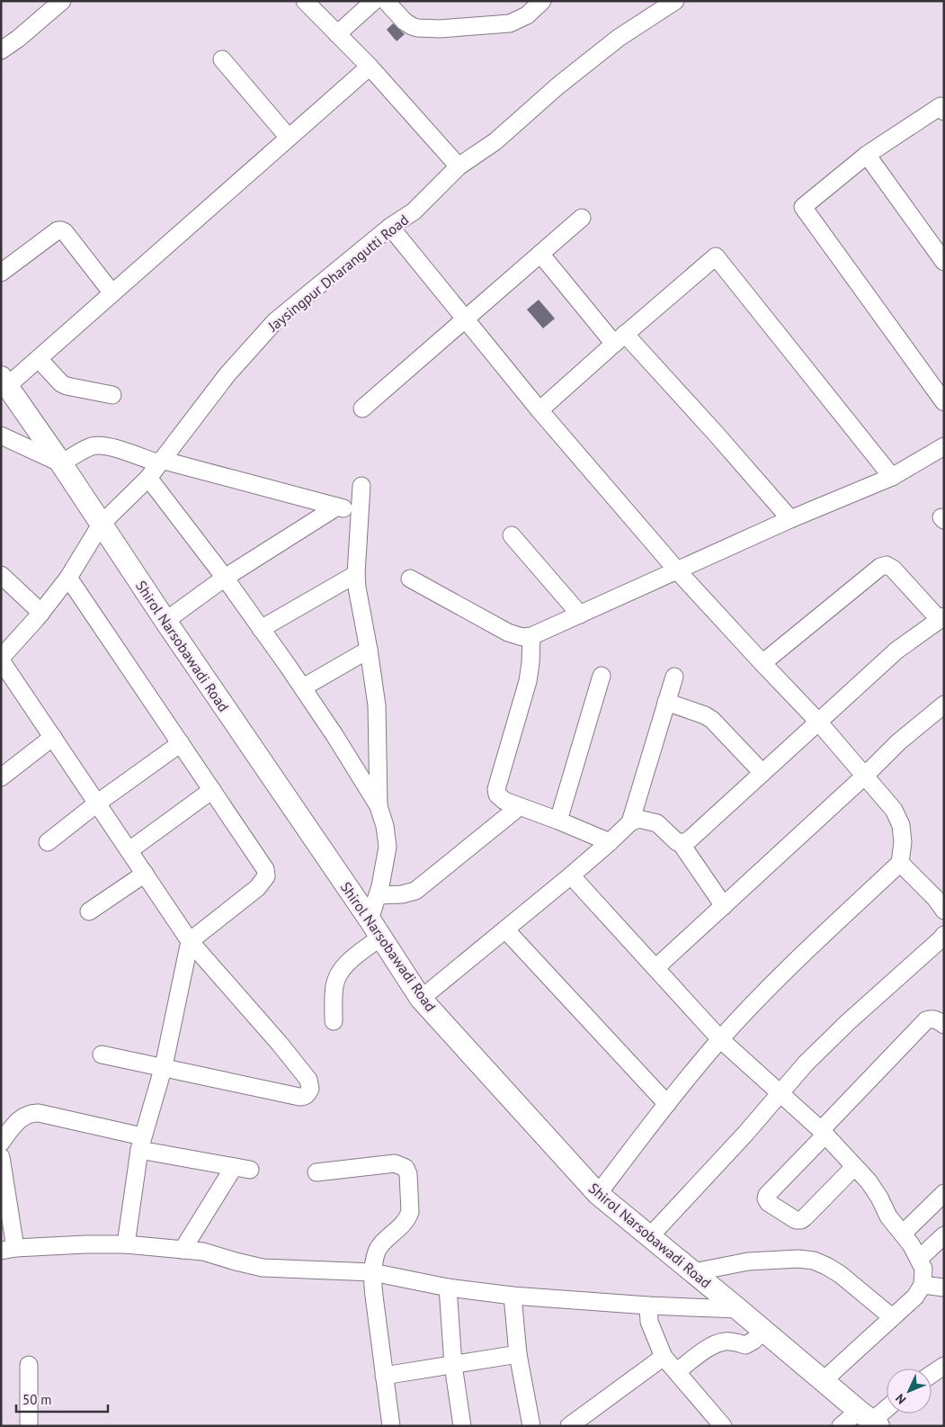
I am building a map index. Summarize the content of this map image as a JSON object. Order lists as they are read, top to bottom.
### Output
{
  "streets": {
    "main road": ["Shirol Narsobawadi Road"],
    "street": ["Jaysingpur Dharangutti Road"]
  },
  "crossings": [
    ["Jaysingpur Dharangutti Road", "Shirol Narsobawadi Road"]
  ],
  "scale_bar": "50 m",
  "north": "bottom left"
}
